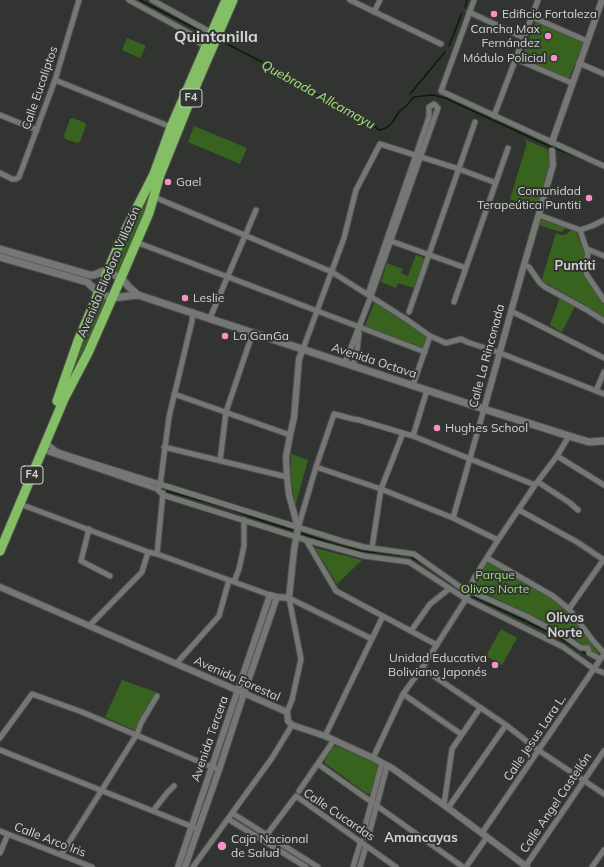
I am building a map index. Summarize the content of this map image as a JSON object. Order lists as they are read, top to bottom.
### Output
{
  "streets": {
    "highway": ["F4", "Avenida Eliodoro Villazón"],
    "main road": ["Avenida Octava"],
    "street": [
      "Calle Eucaliptos",
      "Calle La Rinconada",
      "Avenida Forestal",
      "Calle Jesus Lara L.",
      "Avenida Tercera",
      "Calle Angel Castellón",
      "Calle Cucardas",
      "Calle Arco Iris"
    ]
  },
  "crossings": [
    ["Avenida Eliodoro Villazón", "Avenida Octava"],
    ["Calle La Rinconada", "Avenida Octava"],
    ["Avenida Forestal", "Avenida Tercera"]
  ],
  "districts": [
    "Quintanilla",
    "Puntiti",
    "Olivos Norte",
    "Amancayas"
  ],
  "water": ["Quebrada Allcamayu"],
  "parks": ["Parque Olivos Norte"],
  "places": [
    "Edificio Fortaleza",
    "Cancha Max Fernández",
    "Módulo Policial",
    "Gael",
    "Comunidad Terapeútica Puntiti",
    "Leslie",
    "La GanGa",
    "Hughes School",
    "Unidad Educativa Boliviano Japonés",
    "Caja Nacional de Salud"
  ]
}
